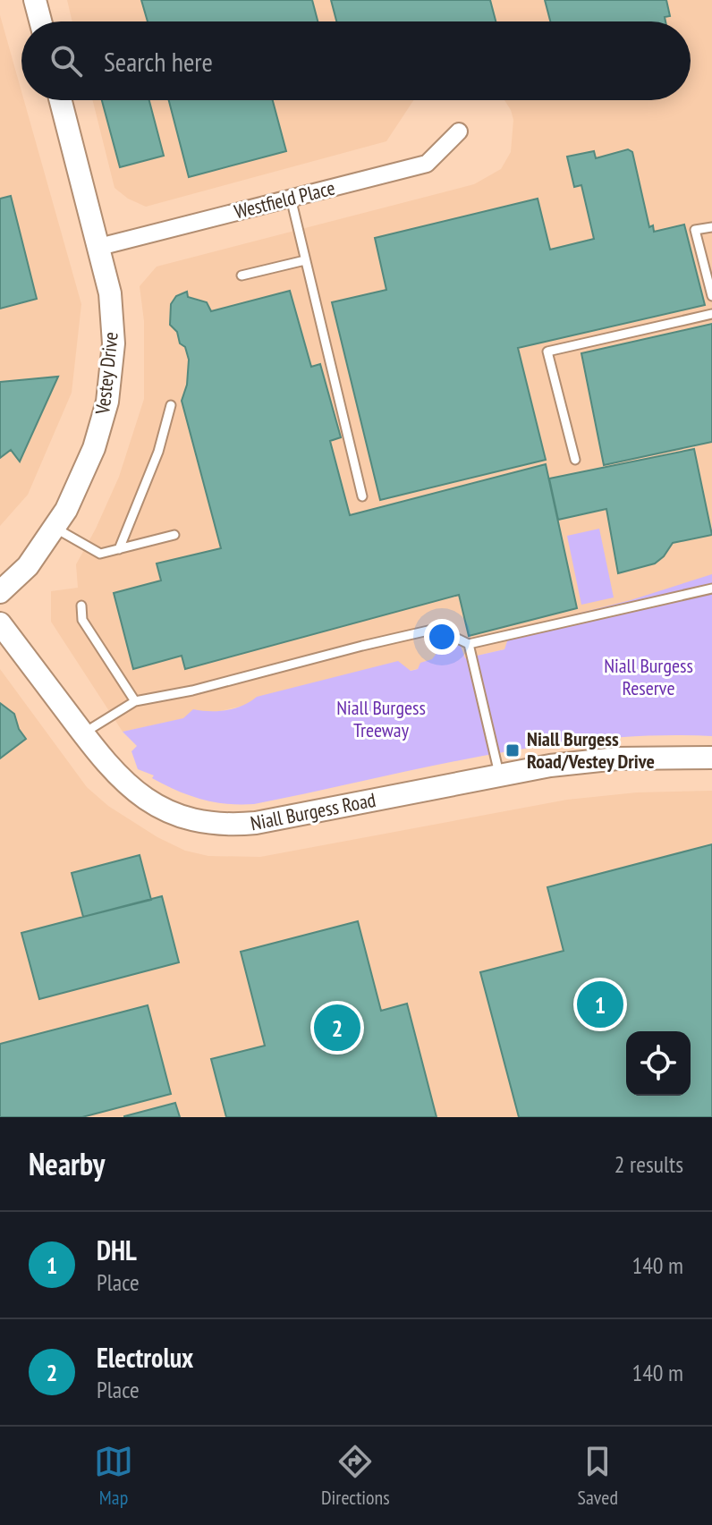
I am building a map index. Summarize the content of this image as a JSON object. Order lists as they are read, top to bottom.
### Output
{
  "streets": {
    "street": ["Westfield Place", "Vestey Drive", "Niall Burgess Road"]
  },
  "crossings": [
    ["Westfield Place", "Vestey Drive"]
  ],
  "parks": ["Niall Burgess Reserve", "Niall Burgess Treeway"],
  "places": {
    "transit": ["Niall Burgess Road/Vestey Drive"]
  },
  "page": {
    "search": "Search here",
    "pins": ["1", "2"],
    "heading": ["Nearby", "2 results"],
    "list": [
      {
        "mark": "1",
        "name": "DHL",
        "note": "Place",
        "value": "140 m"
      },
      {
        "mark": "2",
        "name": "Electrolux",
        "note": "Place",
        "value": "140 m"
      }
    ],
    "nav": ["Map", "Directions", "Saved"]
  }
}
